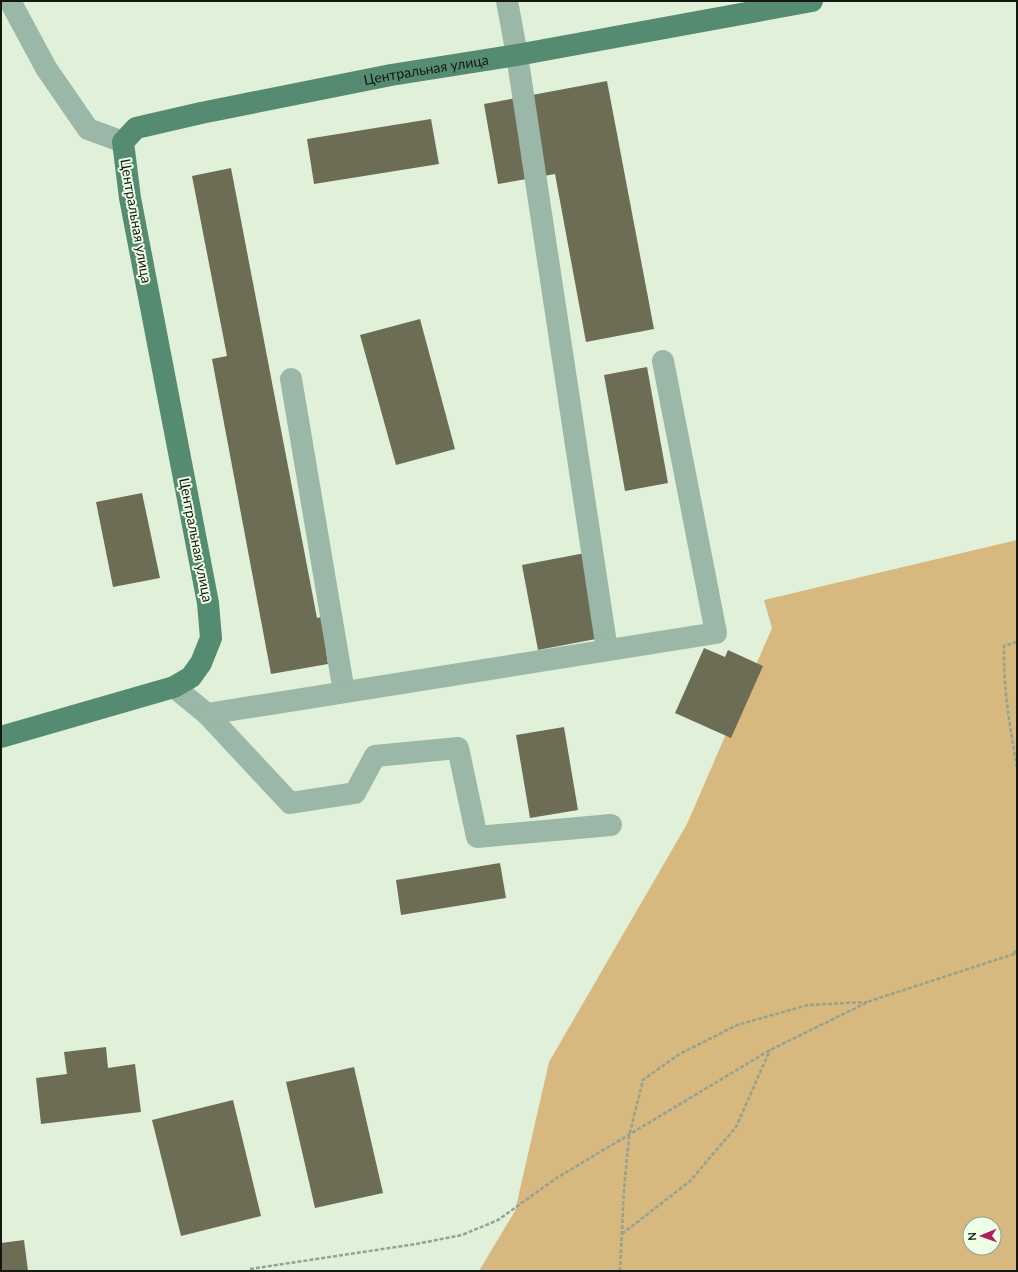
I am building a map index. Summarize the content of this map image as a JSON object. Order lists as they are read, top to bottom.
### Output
{
  "streets": {
    "main road": ["Центральная улица"]
  },
  "north": "left"
}
